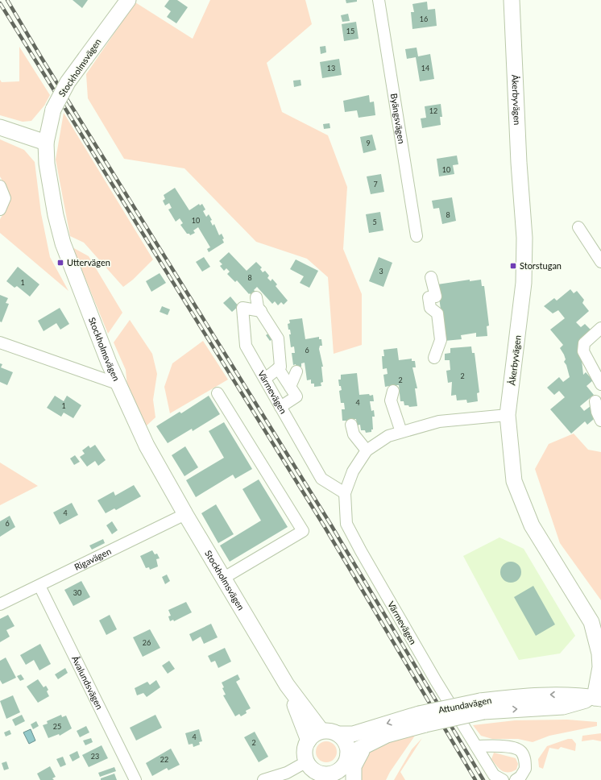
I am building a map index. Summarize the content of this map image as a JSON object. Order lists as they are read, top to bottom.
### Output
{
  "streets": {
    "street": [
      "Stockholmsvägen",
      "Åkerbyvägen",
      "Byängsvägen",
      "Värmevägen",
      "Rigavägen",
      "Åvalundsvägen",
      "Attundavägen"
    ]
  },
  "crossings": [
    ["Stockholmsvägen", "Rigavägen"],
    ["Stockholmsvägen", "Attundavägen"],
    ["Åkerbyvägen", "Värmevägen"],
    ["Åkerbyvägen", "Attundavägen"],
    ["Rigavägen", "Åvalundsvägen"]
  ],
  "places": {
    "transit": ["Uttervägen", "Storstugan"]
  },
  "house_numbers": [
    "16",
    "15",
    "13",
    "14",
    "12",
    "9",
    "10",
    "7",
    "8",
    "10",
    "5",
    "3",
    "8",
    "1",
    "6",
    "2",
    "2",
    "4",
    "1",
    "4",
    "6",
    "30",
    "26",
    "25",
    "4",
    "2",
    "23",
    "22"
  ]
}
